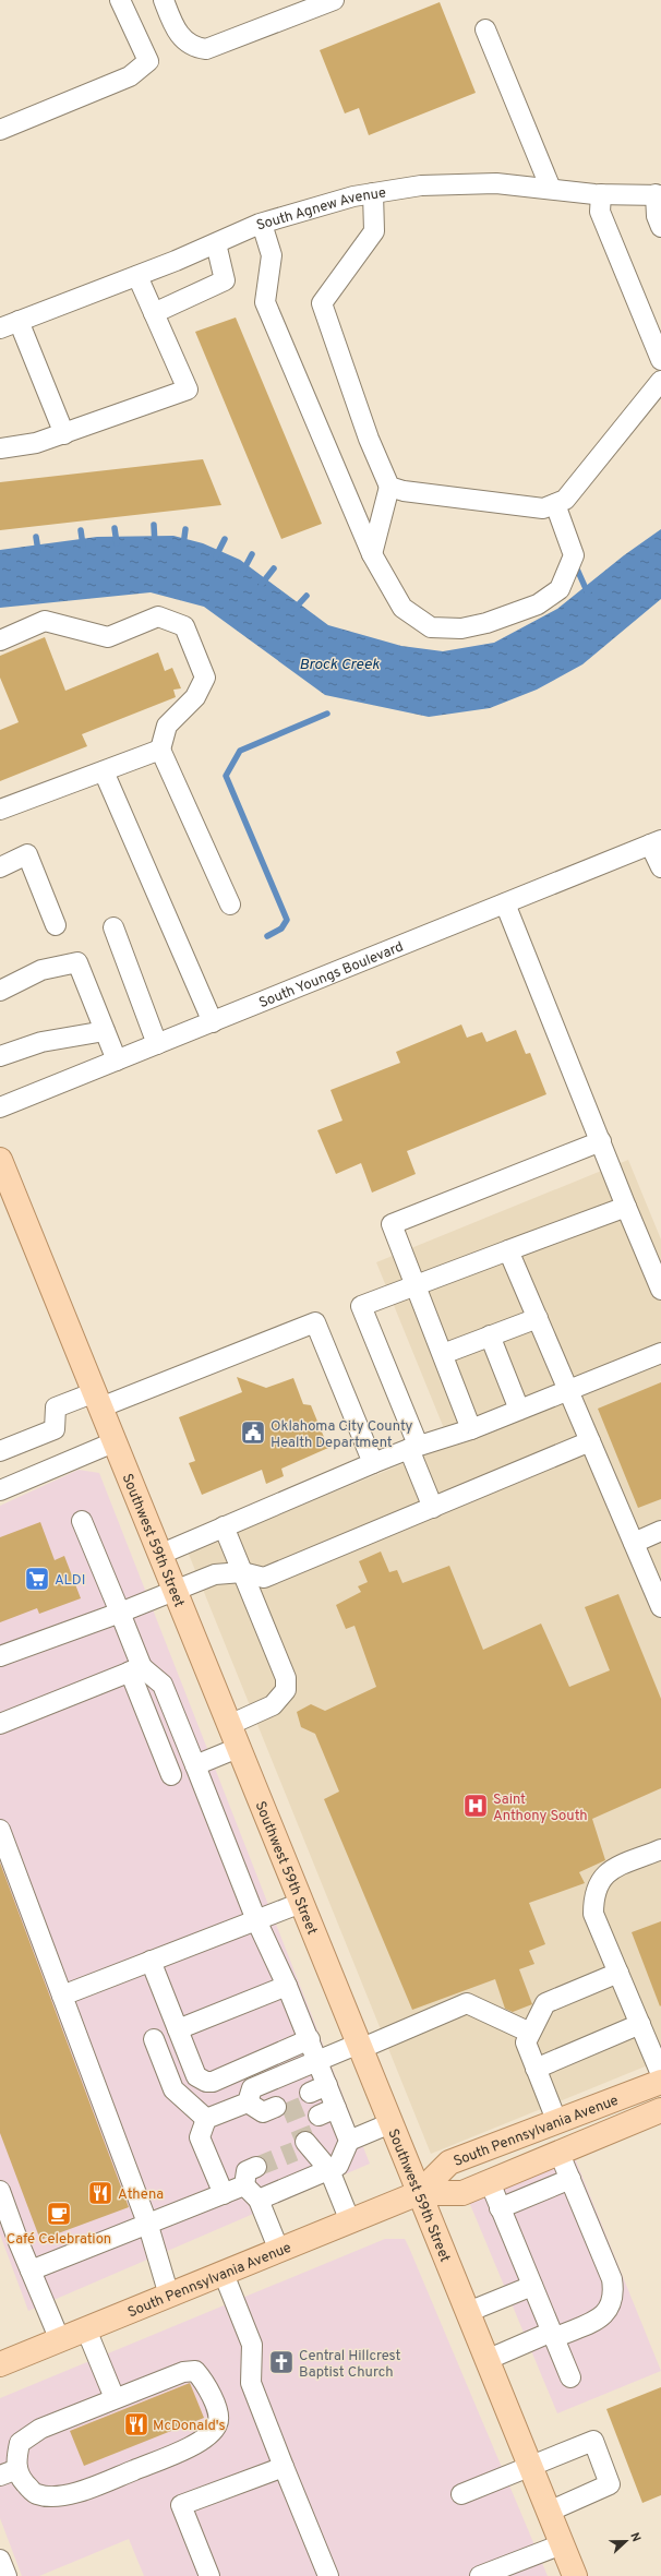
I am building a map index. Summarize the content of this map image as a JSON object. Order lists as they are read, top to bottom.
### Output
{
  "streets": {
    "main road": ["Southwest 59th Street", "South Pennsylvania Avenue"],
    "street": ["South Agnew Avenue", "South Youngs Boulevard"]
  },
  "crossings": [
    ["Southwest 59th Street", "South Pennsylvania Avenue"]
  ],
  "water": ["Brock Creek"],
  "places": {
    "public building": ["Oklahoma City County Health Department"],
    "supermarket": ["ALDI"],
    "hospital": ["Saint Anthony South"],
    "restaurant": ["Athena", "McDonald's"],
    "cafe": ["Café Celebration"],
    "church": ["Central Hillcrest Baptist Church"]
  },
  "north": "right"
}
